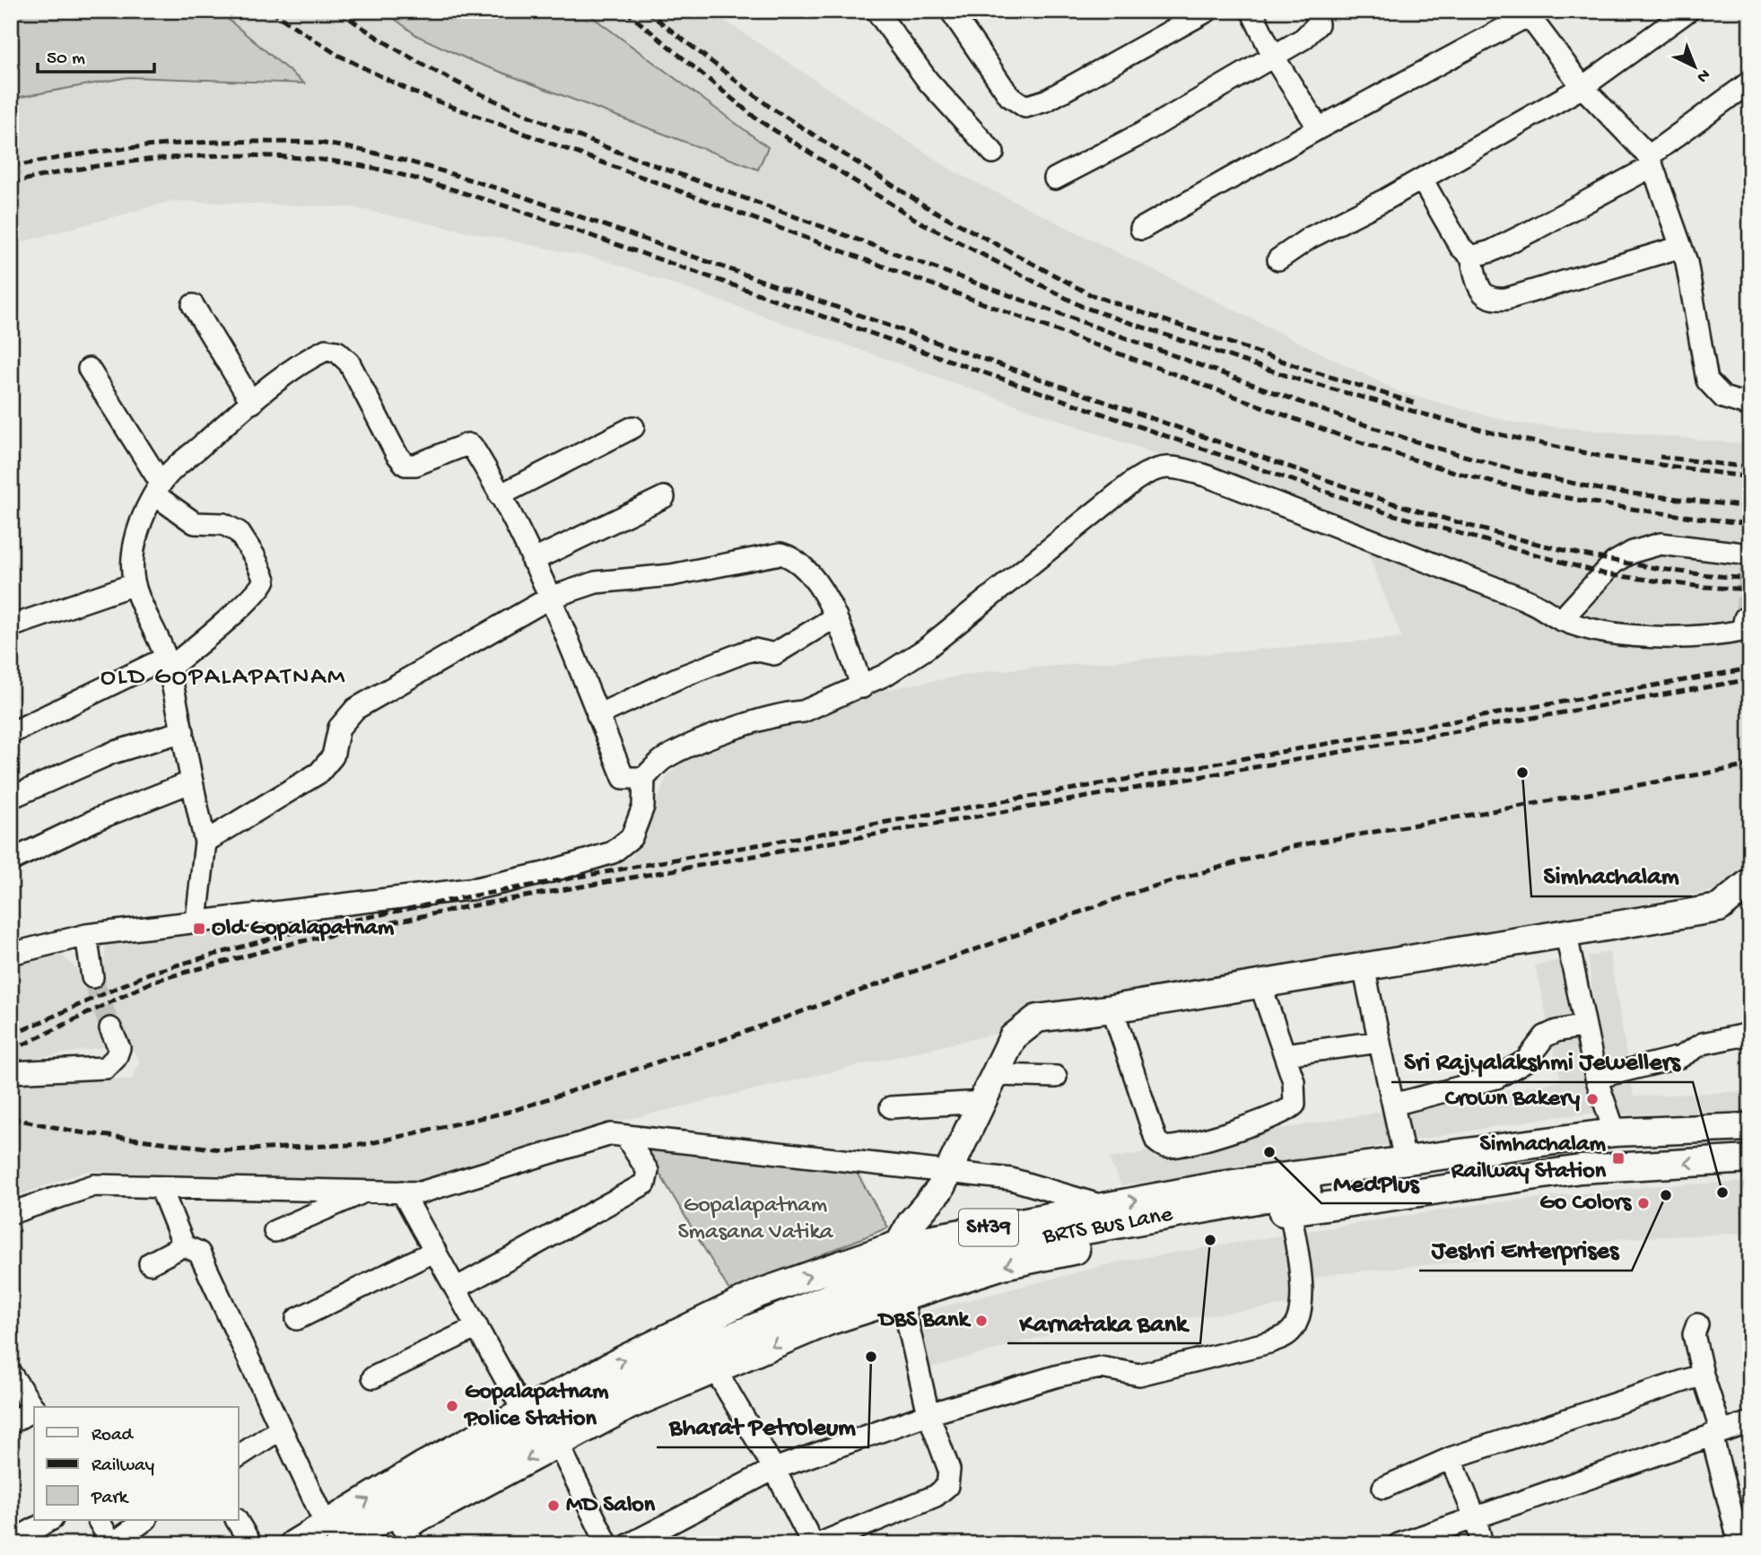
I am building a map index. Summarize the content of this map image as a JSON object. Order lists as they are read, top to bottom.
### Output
{
  "streets": {
    "main road": ["BRTS Bus Lane", "SH39"]
  },
  "crossings": [
    ["BRTS Bus Lane", "SH39"]
  ],
  "districts": ["OLD GOPALAPATNAM"],
  "parks": ["Gopalapatnam Smasana Vatika"],
  "places": {
    "other": [
      "Simhachalam",
      "Crown Bakery",
      "MedPlus",
      "Sri Rajyalakshmi Jewellers",
      "Jeshri Enterprises",
      "Go Colors",
      "Karnataka Bank",
      "DBS Bank",
      "Bharat Petroleum",
      "Gopalapatnam Police Station",
      "MD Salon"
    ],
    "transit": ["Old Gopalapatnam", "Simhachalam Railway Station"]
  },
  "legend": ["Road", "Railway", "Park"],
  "scale_bar": "50 m",
  "north": "bottom right"
}
